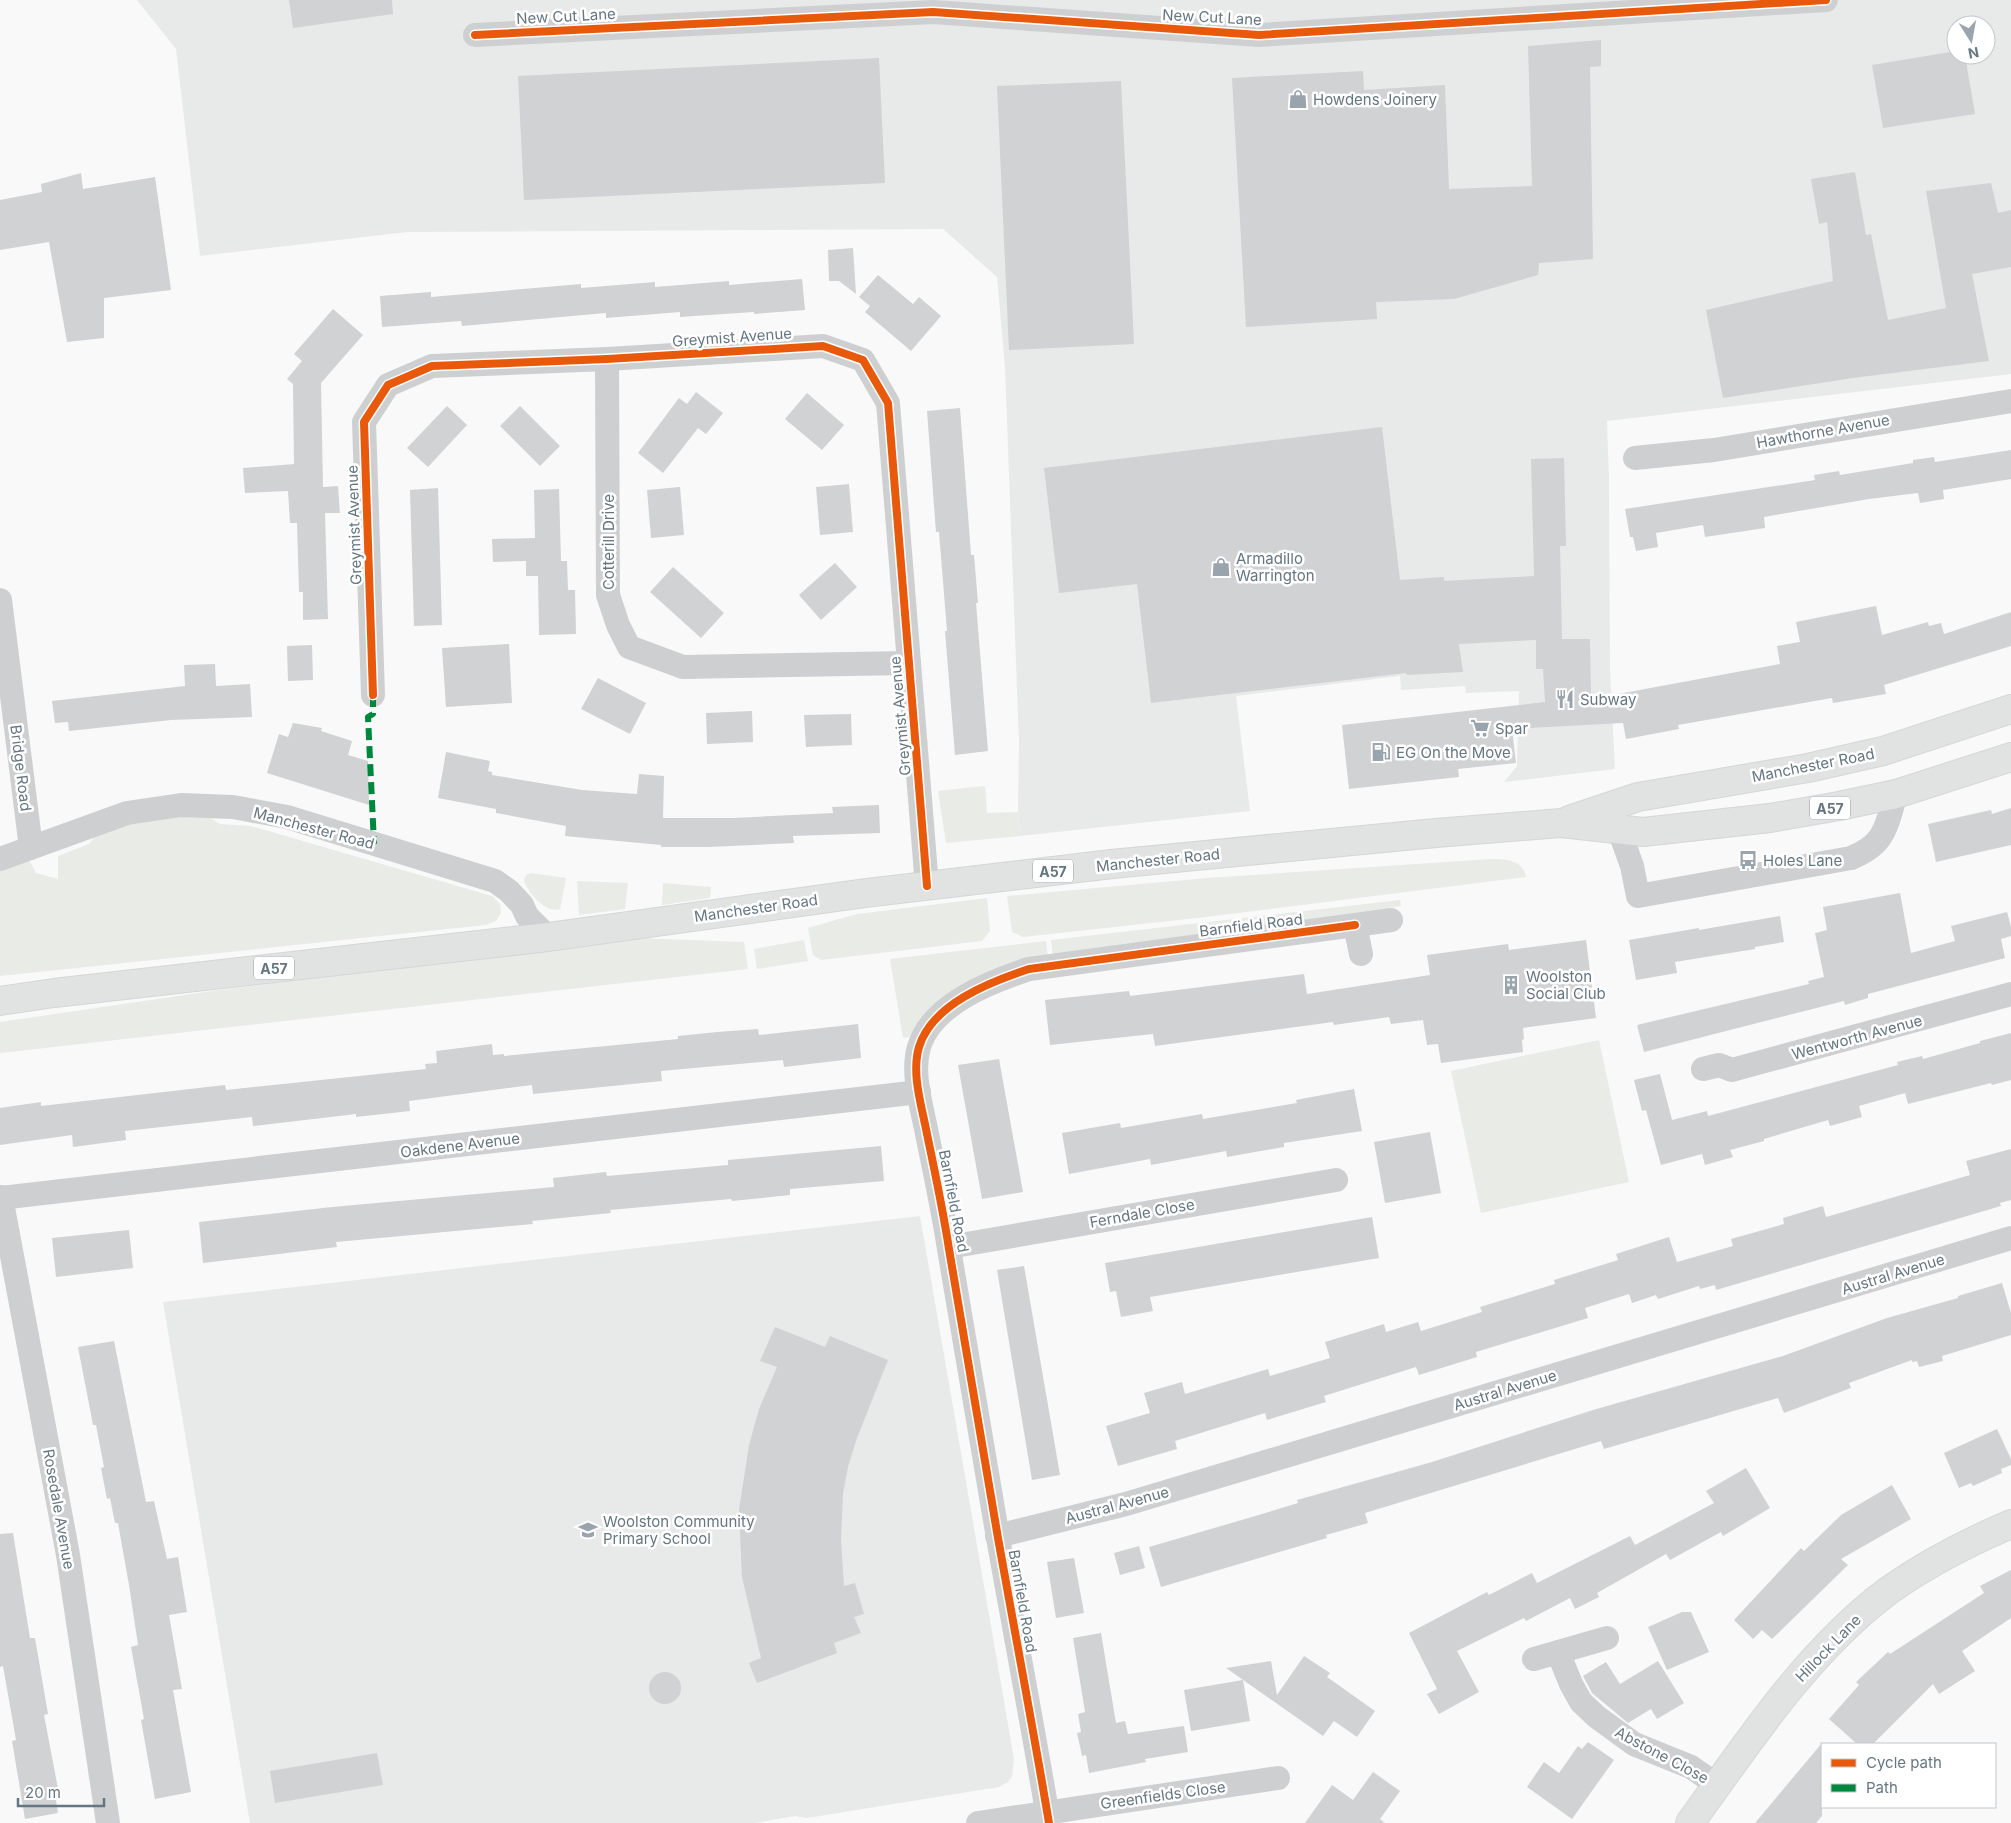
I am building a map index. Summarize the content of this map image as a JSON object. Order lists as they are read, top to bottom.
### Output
{
  "streets": {
    "main road": ["Manchester Road", "A57", "Hillock Lane"],
    "street": [
      "New Cut Lane",
      "Greymist Avenue",
      "Hawthorne Avenue",
      "Cotterill Drive",
      "Bridge Road",
      "Barnfield Road",
      "Wentworth Avenue",
      "Oakdene Avenue",
      "Ferndale Close",
      "Austral Avenue",
      "Rosedale Avenue",
      "Abstone Close",
      "Greenfields Close"
    ]
  },
  "crossings": [
    ["Greymist Avenue", "Cotterill Drive"],
    ["Greymist Avenue", "Manchester Road"],
    ["Manchester Road", "Bridge Road"],
    ["Barnfield Road", "Oakdene Avenue"],
    ["Barnfield Road", "Ferndale Close"],
    ["Barnfield Road", "Austral Avenue"],
    ["Barnfield Road", "Greenfields Close"],
    ["Oakdene Avenue", "Rosedale Avenue"],
    ["Hillock Lane", "Abstone Close"]
  ],
  "places": {
    "shop": ["Howdens Joinery", "Armadillo Warrington"],
    "restaurant": ["Subway"],
    "supermarket": ["Spar"],
    "fuel station": ["EG On the Move"],
    "bus stop": ["Holes Lane"],
    "building": ["Woolston Social Club"],
    "school or university": ["Woolston Community Primary School"]
  },
  "legend": ["Cycle path", "Path"],
  "scale_bar": "20 m",
  "north": "bottom"
}
